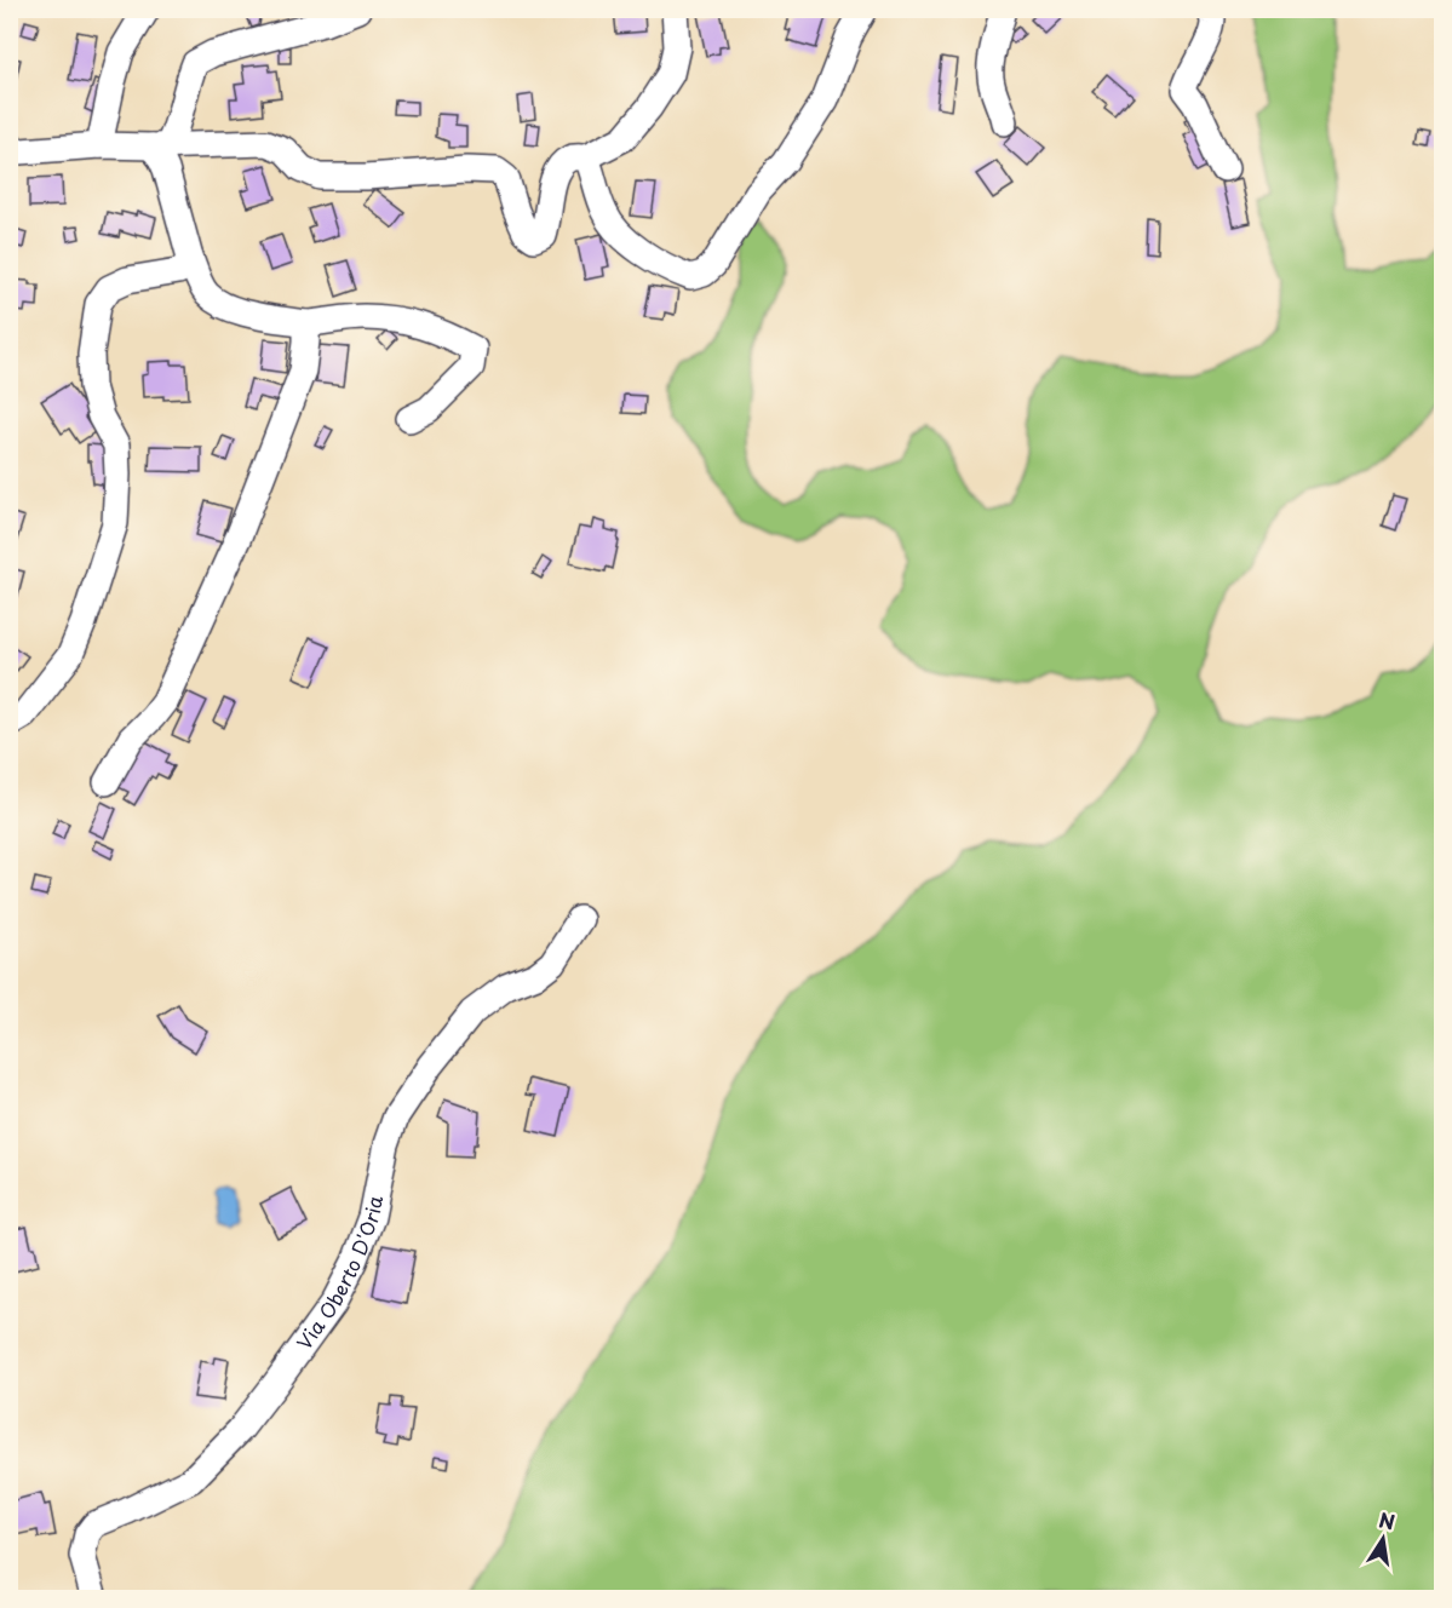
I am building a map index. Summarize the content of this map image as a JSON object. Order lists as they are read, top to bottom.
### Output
{
  "streets": {
    "street": ["Via Oberto D'Oria"]
  },
  "north": "top"
}
